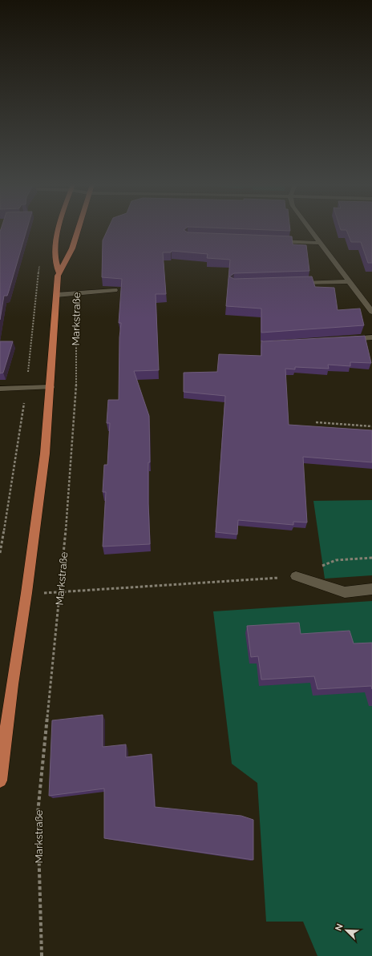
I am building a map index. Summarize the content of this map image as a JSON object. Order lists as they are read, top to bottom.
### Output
{
  "streets": {
    "main road": ["Markstraße"]
  },
  "north": "top left"
}
